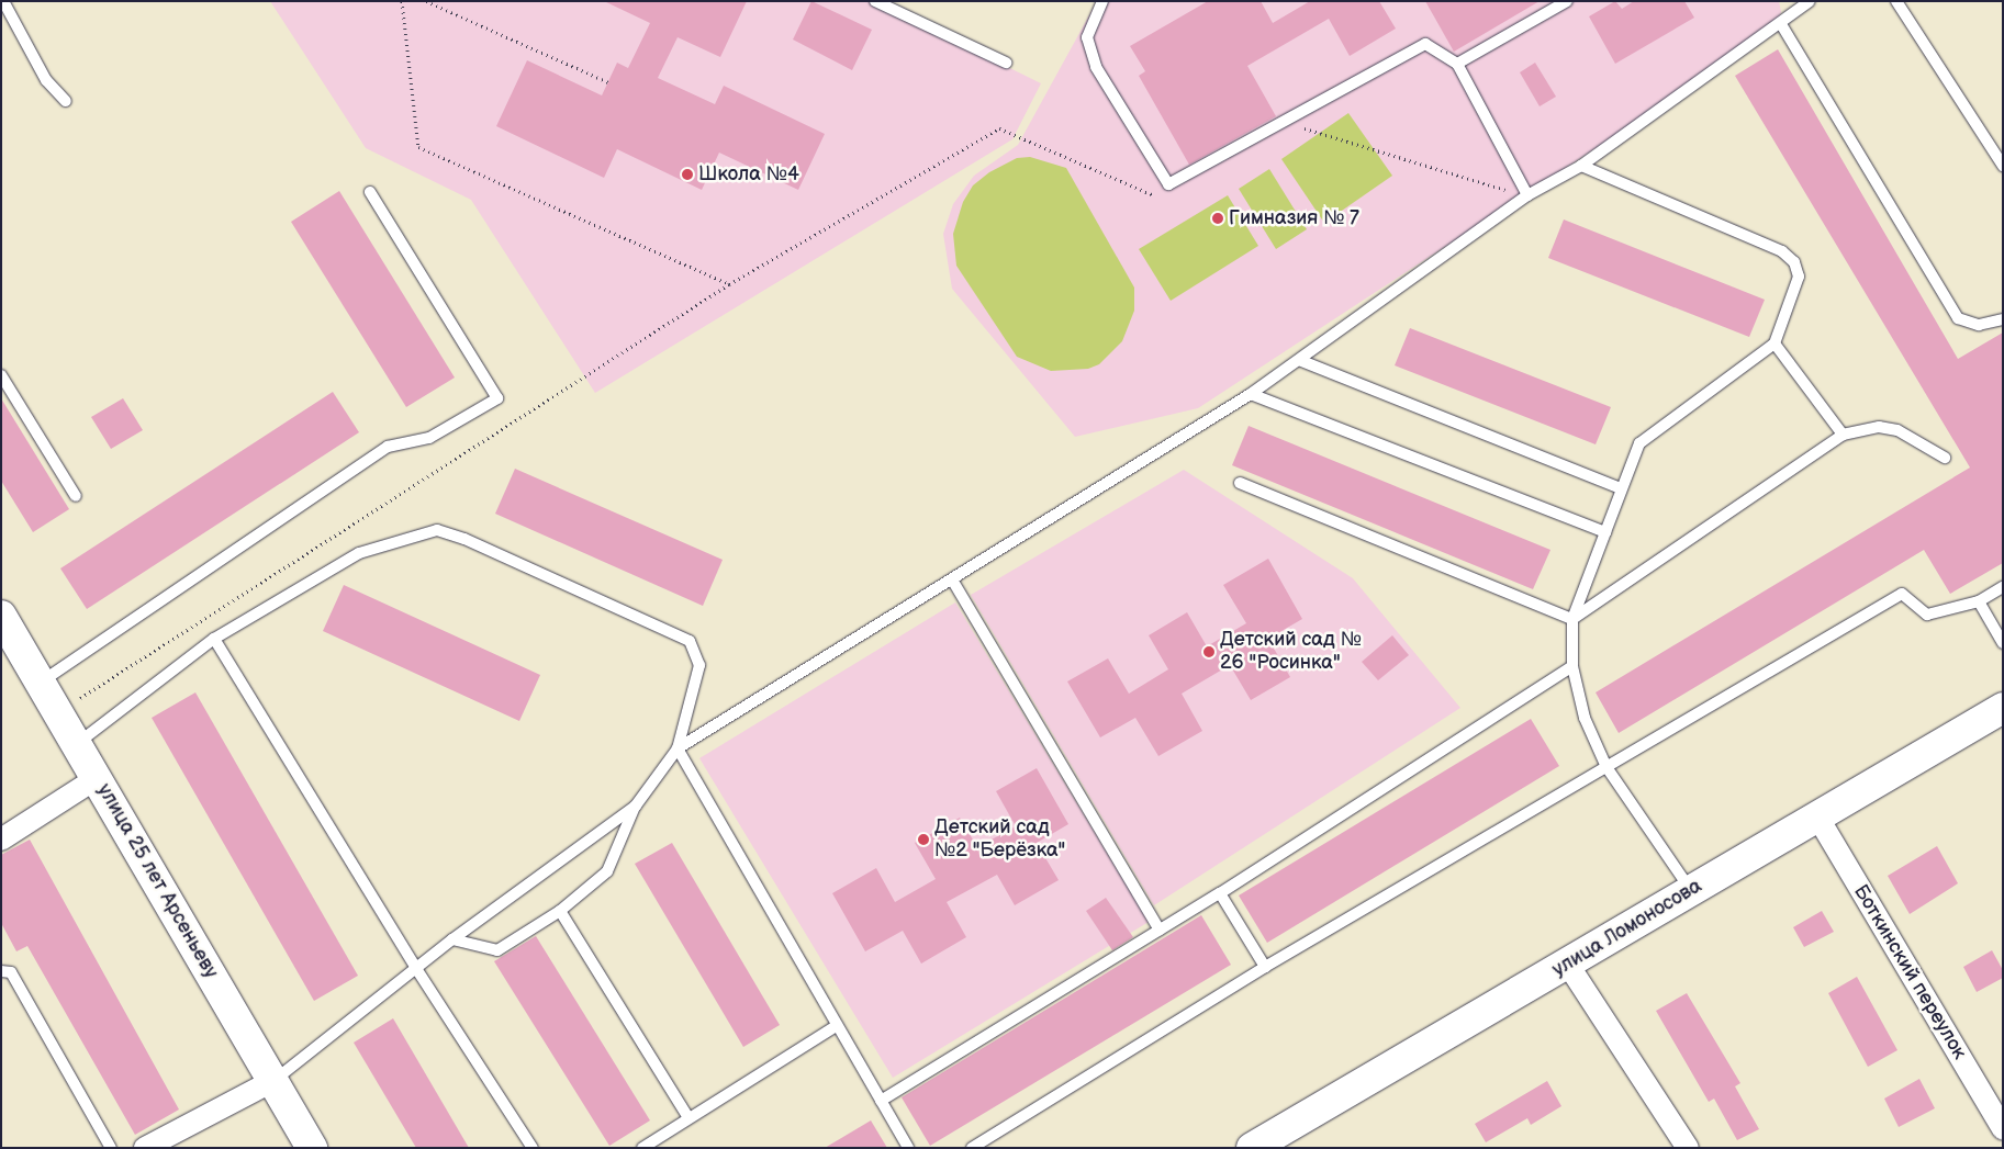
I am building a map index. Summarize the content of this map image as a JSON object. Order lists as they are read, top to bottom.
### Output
{
  "streets": {
    "main road": ["улица 25 лет Арсеньеву", "улица Ломоносова"],
    "street": ["Боткинский переулок"]
  },
  "crossings": [
    ["улица Ломоносова", "Боткинский переулок"]
  ],
  "places": [
    "Школа №4",
    "Гимназия № 7",
    "Детский сад № 26 \"Росинка\"",
    "Детский сад №2 \"Берёзка\""
  ]
}
